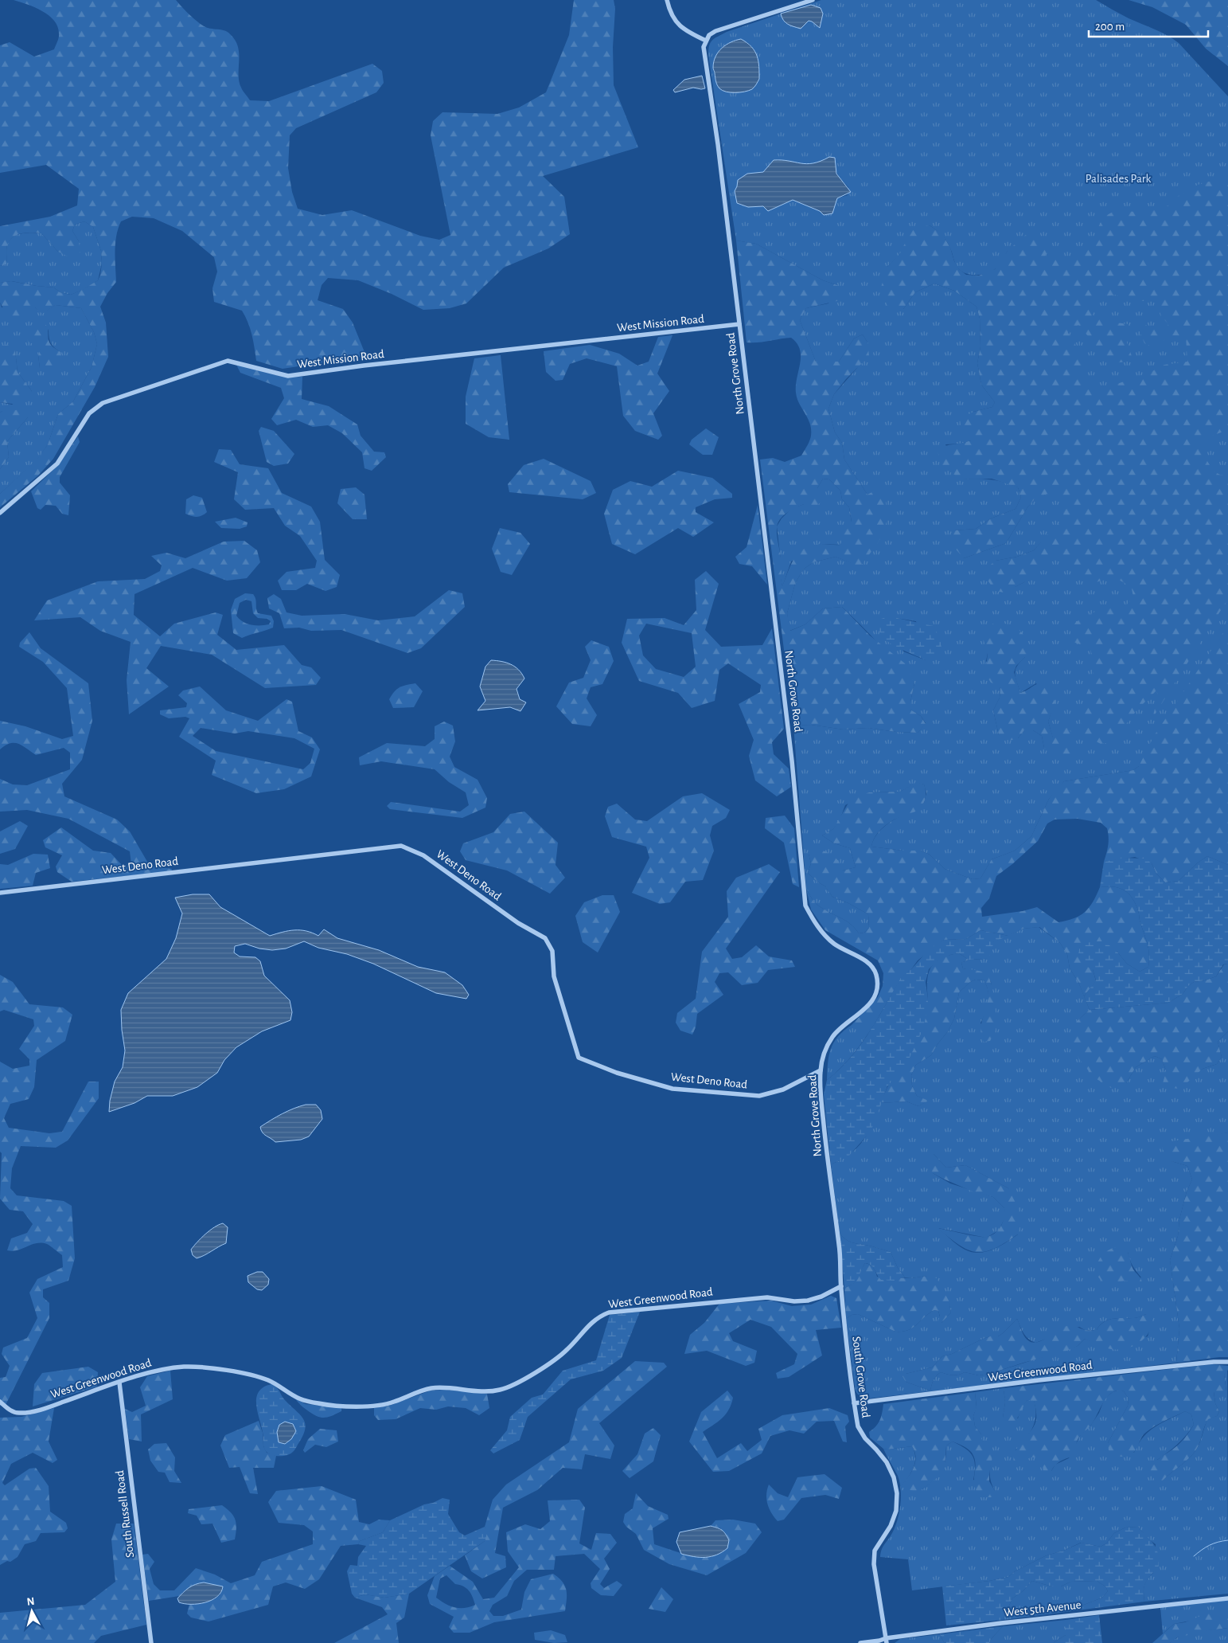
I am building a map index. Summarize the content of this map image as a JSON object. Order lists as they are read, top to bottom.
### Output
{
  "streets": {
    "street": [
      "West Mission Road",
      "North Grove Road",
      "West Deno Road",
      "West Greenwood Road",
      "South Grove Road",
      "South Russell Road",
      "West 5th Avenue"
    ]
  },
  "crossings": [
    ["West Mission Road", "North Grove Road"],
    ["North Grove Road", "West Deno Road"],
    ["North Grove Road", "West Greenwood Road"],
    ["North Grove Road", "South Grove Road"],
    ["West Greenwood Road", "South Grove Road"],
    ["West Greenwood Road", "South Russell Road"],
    ["South Grove Road", "West 5th Avenue"]
  ],
  "parks": ["Palisades Park"],
  "scale_bar": "200 m",
  "north": "top"
}
